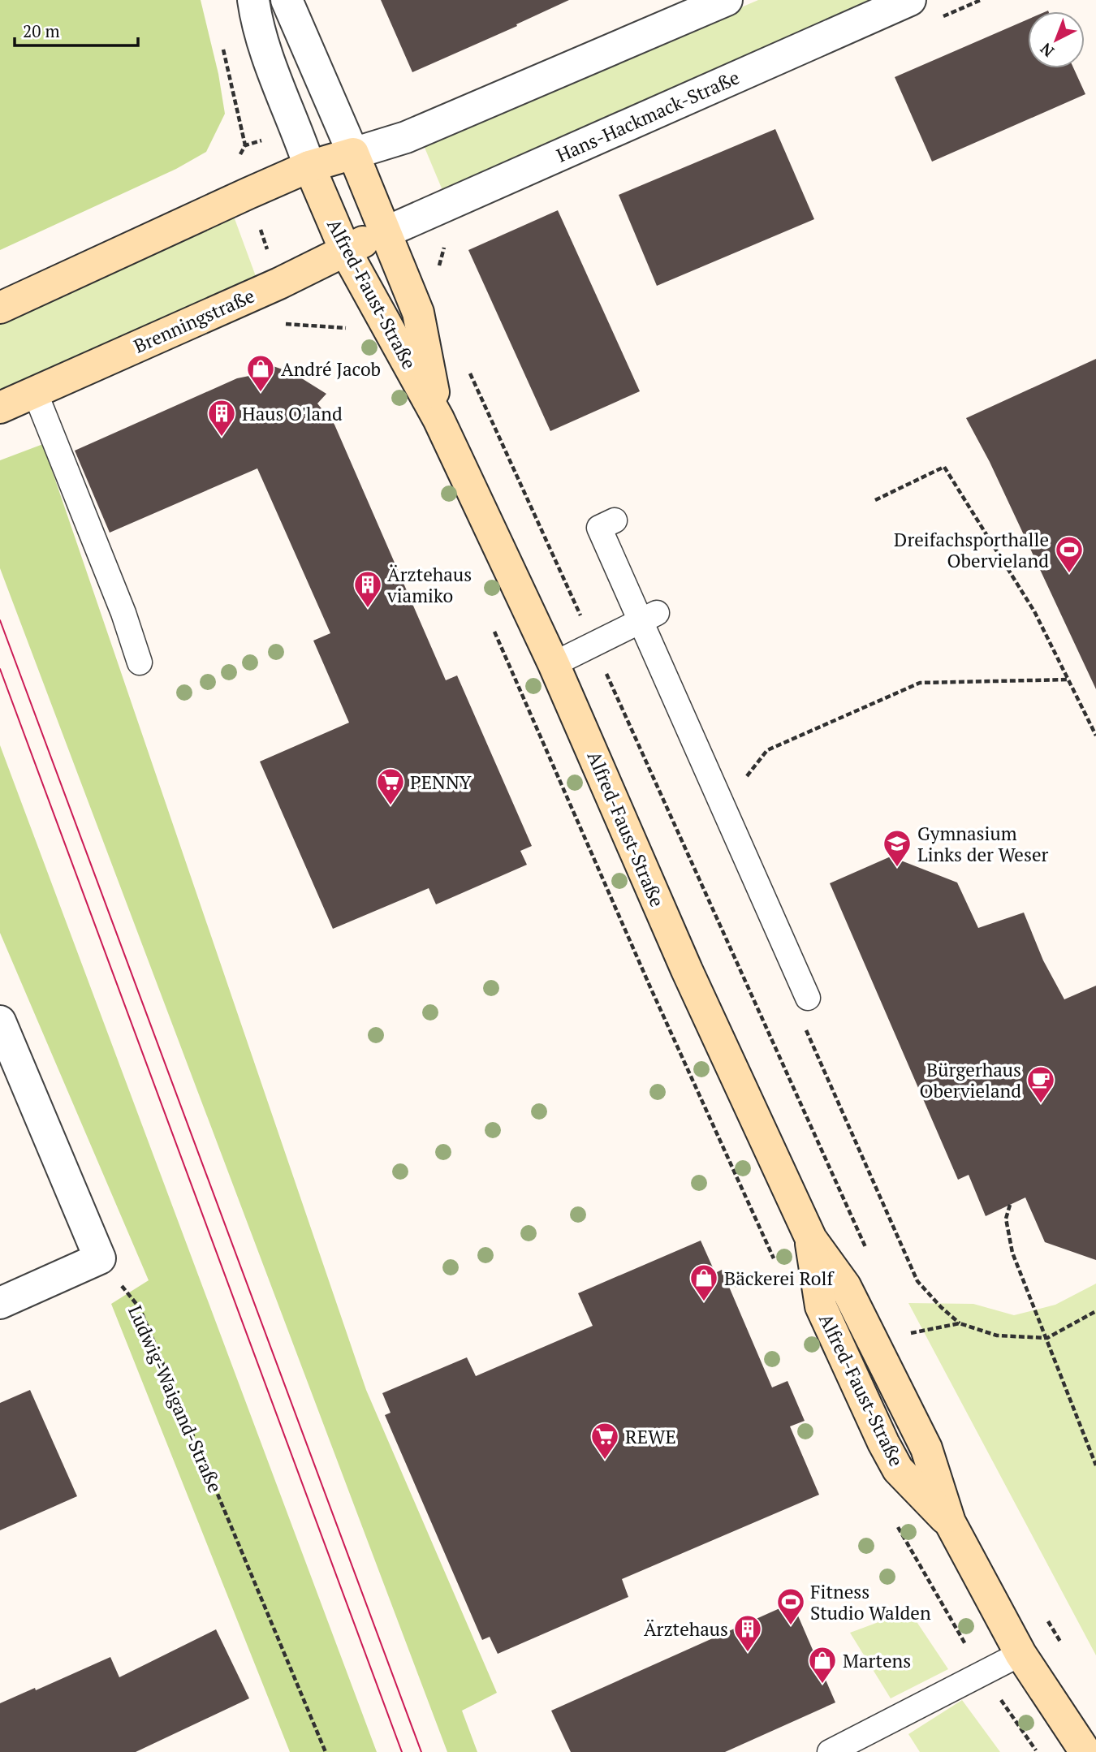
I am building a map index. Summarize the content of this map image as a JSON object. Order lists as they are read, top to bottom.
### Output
{
  "streets": {
    "street": ["Hans-Hackmack-Straße", "Alfred-Faust-Straße", "Brenningstraße"],
    "path": ["Ludwig-Waigand-Straße"]
  },
  "crossings": [
    ["Hans-Hackmack-Straße", "Alfred-Faust-Straße"],
    ["Hans-Hackmack-Straße", "Brenningstraße"],
    ["Alfred-Faust-Straße", "Brenningstraße"]
  ],
  "places": {
    "shop": ["André Jacob", "Bäckerei Rolf", "Martens"],
    "building": ["Haus O'land", "Ärztehaus viamiko", "Ärztehaus"],
    "sports": ["Dreifachsporthalle Obervieland", "Fitness Studio Walden"],
    "supermarket": ["PENNY", "REWE"],
    "school or university": ["Gymnasium Links der Weser"],
    "cafe": ["Bürgerhaus Obervieland"]
  },
  "scale_bar": "20 m",
  "north": "bottom left"
}
